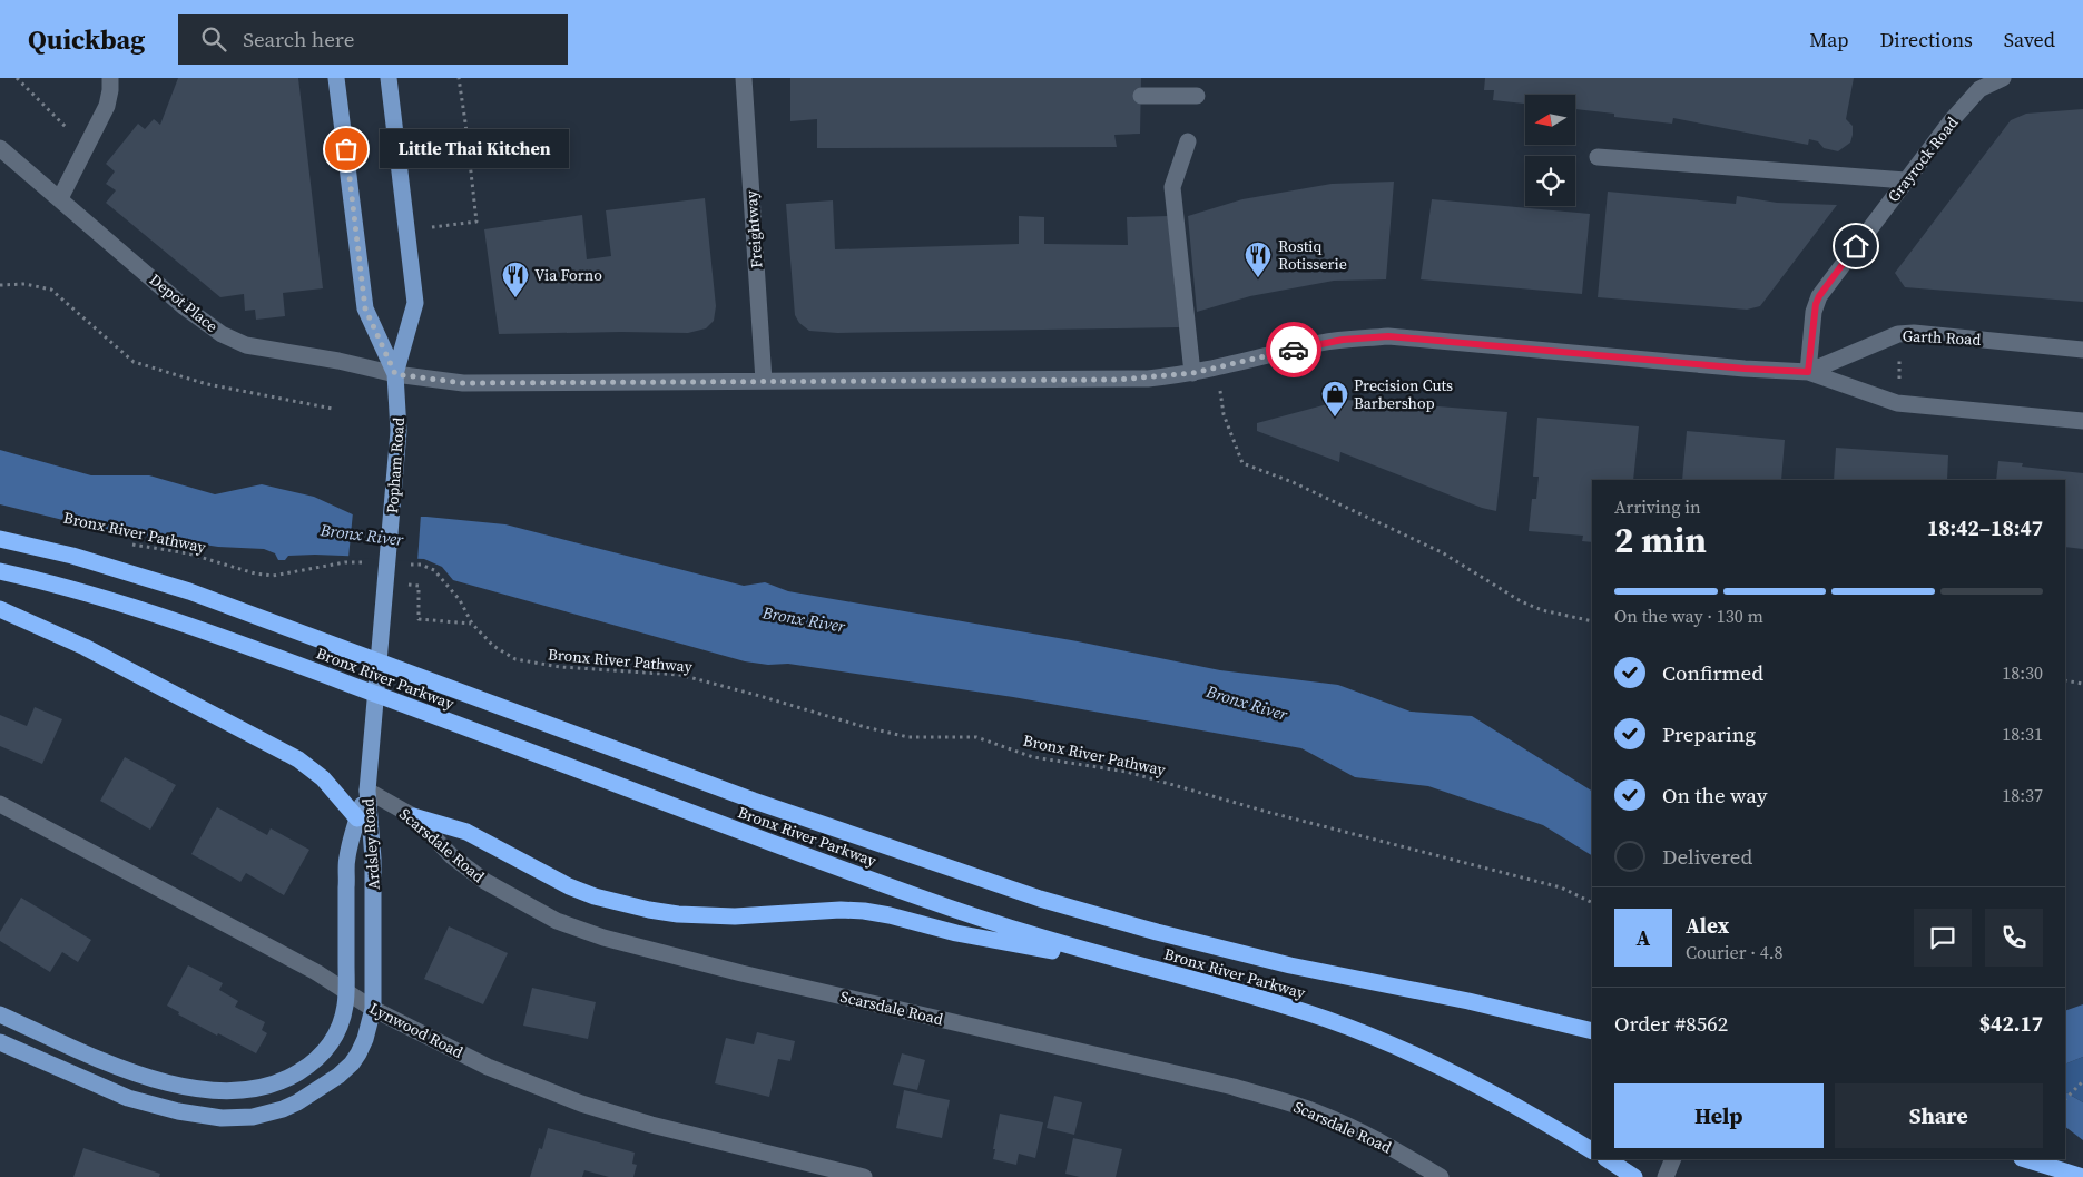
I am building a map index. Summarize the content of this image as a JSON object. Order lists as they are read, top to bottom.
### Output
{
  "streets": {
    "highway": ["Bronx River Parkway"],
    "main road": ["Popham Road", "Ardsley Road"],
    "street": [
      "Grayrock Road",
      "Freightway",
      "Depot Place",
      "Garth Road",
      "Scarsdale Road",
      "Lynwood Road"
    ],
    "path": ["Bronx River Pathway"]
  },
  "crossings": [
    ["Grayrock Road", "Garth Road"],
    ["Freightway", "Garth Road"],
    ["Depot Place", "Garth Road"],
    ["Depot Place", "Popham Road"],
    ["Garth Road", "Popham Road"],
    ["Popham Road", "Ardsley Road"],
    ["Popham Road", "Scarsdale Road"],
    ["Ardsley Road", "Scarsdale Road"],
    ["Ardsley Road", "Lynwood Road"]
  ],
  "water": ["Bronx River"],
  "places": {
    "other": ["Little Thai Kitchen"],
    "restaurant": ["Rostiq Rotisserie", "Via Forno"],
    "shop": ["Precision Cuts Barbershop"]
  },
  "north": "left",
  "page": {
    "header": "Quickbag",
    "search": "Search here",
    "nav": ["Map", "Directions", "Saved"],
    "bubble": "Little Thai Kitchen",
    "heading": ["2 min", "Arriving in", "18:42–18:47"],
    "panel": [
      "Alex",
      "Courier · 4.8",
      "Order #8562",
      "$42.17"
    ],
    "bar": "On the way · 130 m",
    "list": [
      ["Confirmed", "18:30"],
      ["Preparing", "18:31"],
      ["On the way", "18:37"],
      "Delivered"
    ],
    "round": "A",
    "buttons": ["Help", "Share"]
  }
}
